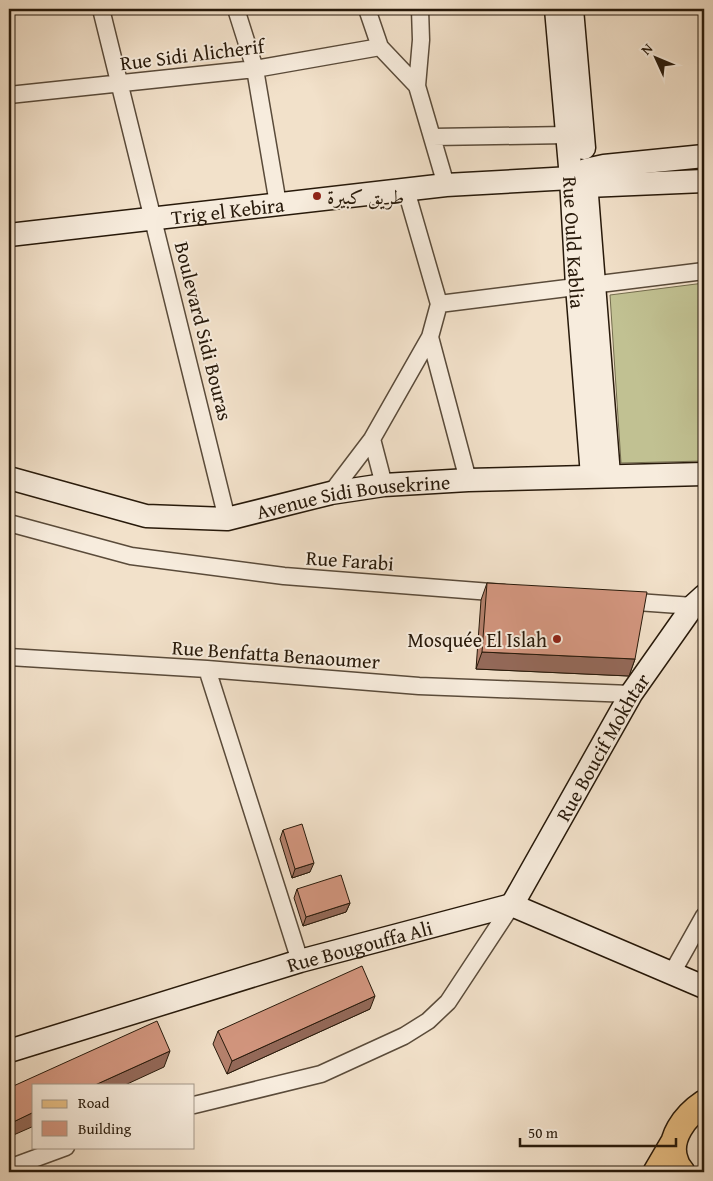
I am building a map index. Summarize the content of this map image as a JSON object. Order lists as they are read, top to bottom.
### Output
{
  "streets": {
    "street": [
      "Rue Sidi Alicherif",
      "Trig el Kebira",
      "Rue Ould Kablia",
      "Boulevard Sidi Bouras",
      "Avenue Sidi Bousekrine",
      "Rue Farabi",
      "Rue Benfatta Benaoumer",
      "Rue Boucif Mokhtar",
      "Rue Bougouffa Ali"
    ]
  },
  "crossings": [
    ["Rue Sidi Alicherif", "Boulevard Sidi Bouras"],
    ["Trig el Kebira", "Rue Ould Kablia"],
    ["Trig el Kebira", "Boulevard Sidi Bouras"],
    ["Rue Ould Kablia", "Avenue Sidi Bousekrine"],
    ["Boulevard Sidi Bouras", "Avenue Sidi Bousekrine"],
    ["Rue Benfatta Benaoumer", "Rue Boucif Mokhtar"],
    ["Rue Boucif Mokhtar", "Rue Bougouffa Ali"]
  ],
  "places": ["طريق كبيرة", "Mosquée El Islah"],
  "legend": ["Road", "Building"],
  "scale_bar": "50 m",
  "north": "top left"
}
